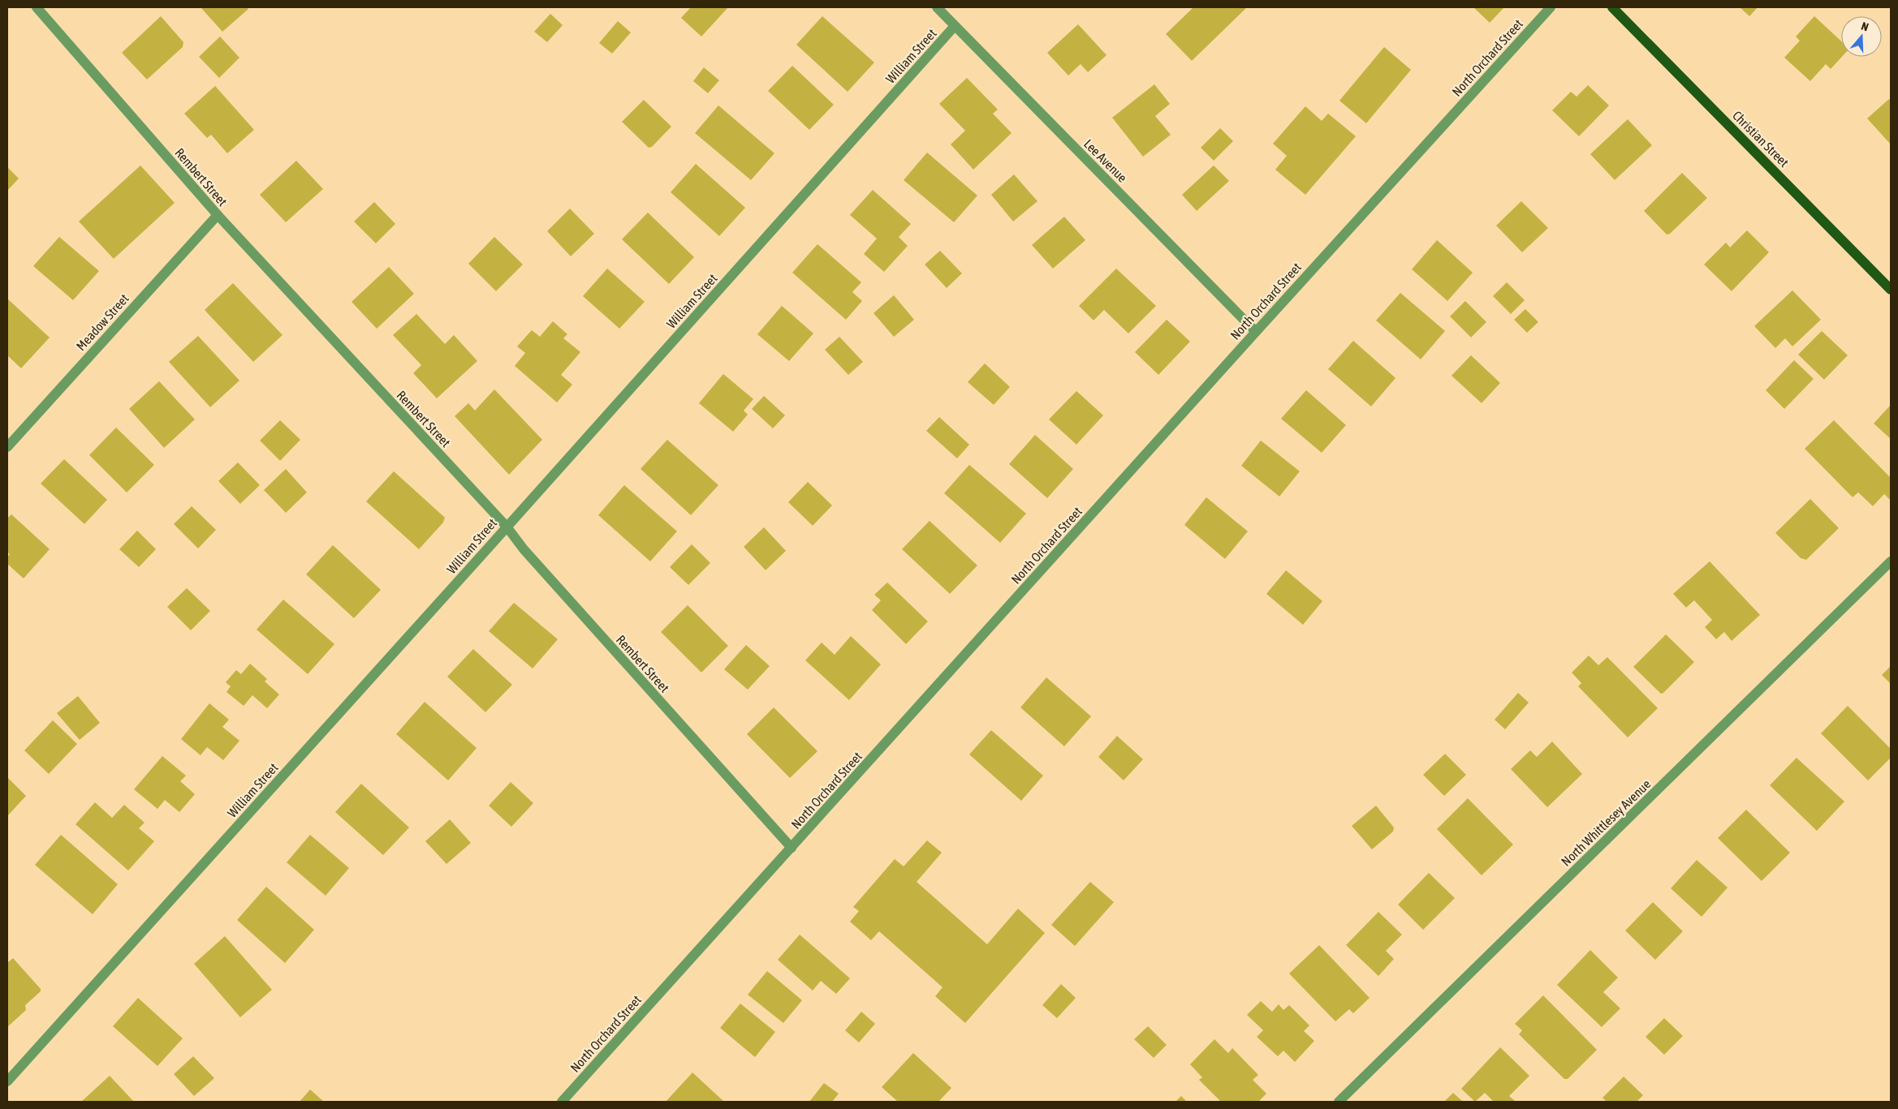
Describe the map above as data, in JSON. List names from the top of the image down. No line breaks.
{"streets":{"main road":["Christian Street"],"street":["William Street","North Orchard Street","Lee Avenue","Rembert Street","Meadow Street","North Whittlesey Avenue"]},"crossings":[["William Street","Lee Avenue"],["William Street","Rembert Street"],["North Orchard Street","Lee Avenue"],["North Orchard Street","Rembert Street"],["Rembert Street","Meadow Street"]],"north":"top"}
